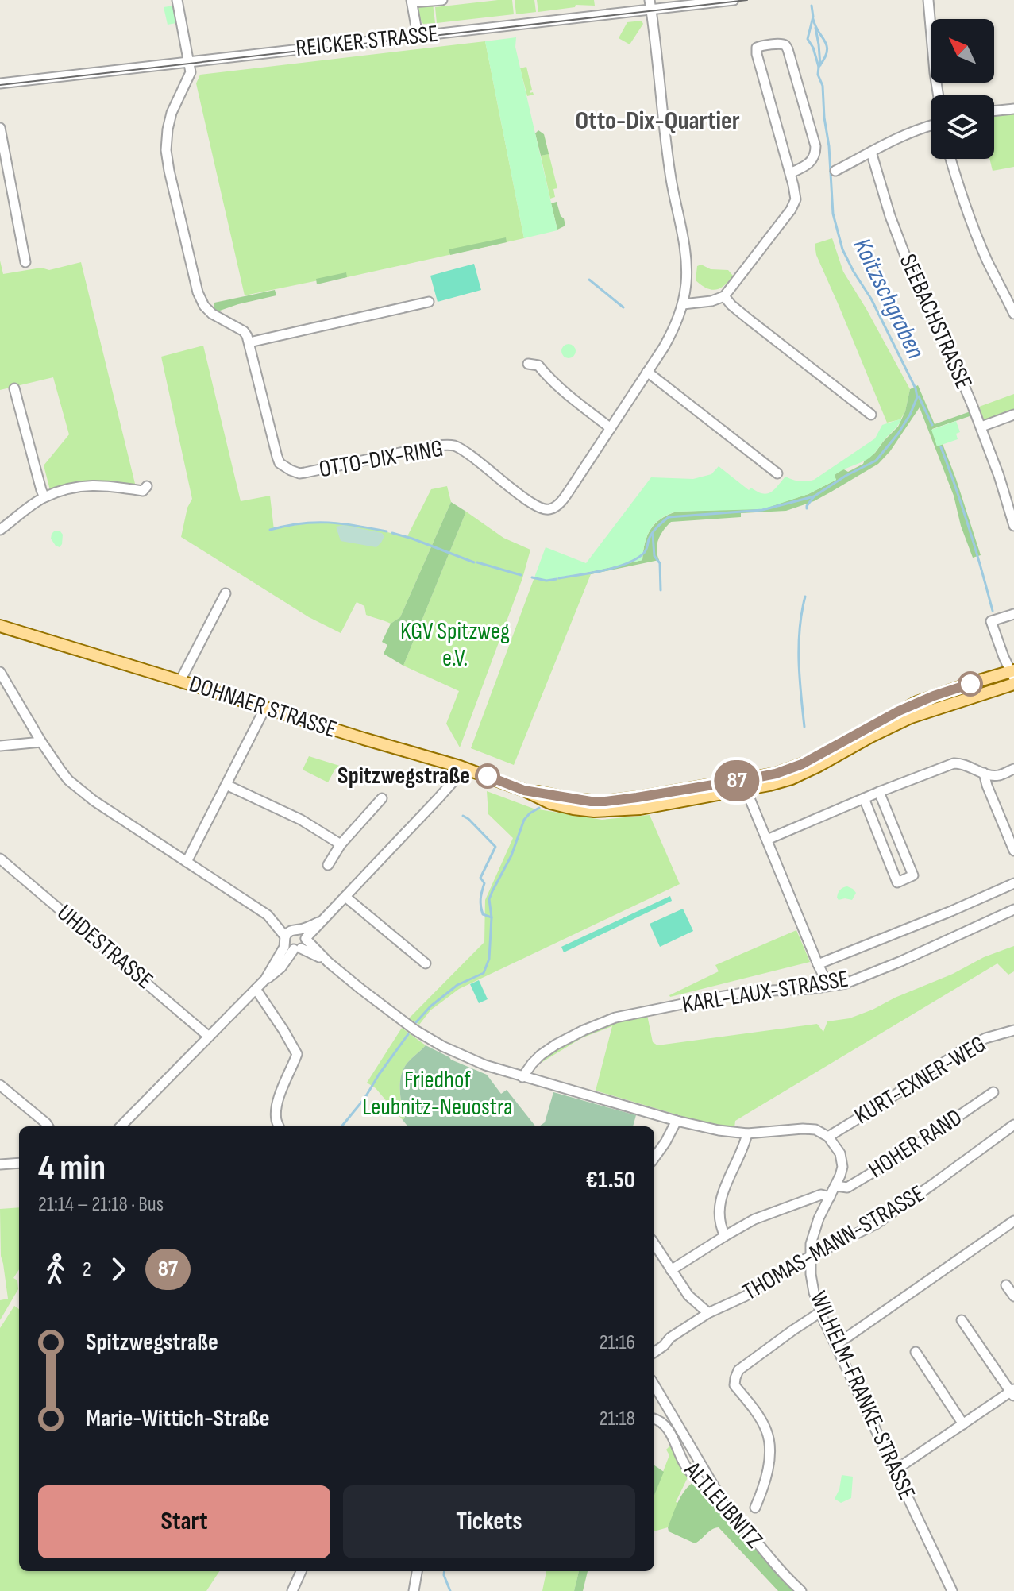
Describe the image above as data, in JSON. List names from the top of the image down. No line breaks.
{"streets":{"main road":["DOHNAER STRASSE"],"street":["REICKER STRASSE","SEEBACHSTRASSE","OTTO-DIX-RING","UHDESTRASSE","KARL-LAUX-STRASSE","KURT-EXNER-WEG","HOHER RAND","THOMAS-MANN-STRASSE","WILHELM-FRANKE-STRASSE","ALTLEUBNITZ"]},"crossings":[["REICKER STRASSE","OTTO-DIX-RING"],["KURT-EXNER-WEG","WILHELM-FRANKE-STRASSE"],["HOHER RAND","WILHELM-FRANKE-STRASSE"],["THOMAS-MANN-STRASSE","WILHELM-FRANKE-STRASSE"]],"districts":["Otto-Dix-Quartier"],"water":["Koitzschgraben"],"parks":["KGV Spitzweg e.V.","Friedhof Leubnitz-Neuostra"],"places":["Spitzwegstraße"],"lines":["bus line 87"],"north":"top left","page":{"on_map":"87","heading":["4 min","21:14 – 21:18 · Bus","€1.50"],"legs":["2","87"],"list":[{"name":"Spitzwegstraße","value":"21:16"},{"name":"Marie-Wittich-Straße","value":"21:18"}],"buttons":["Start","Tickets"]}}
